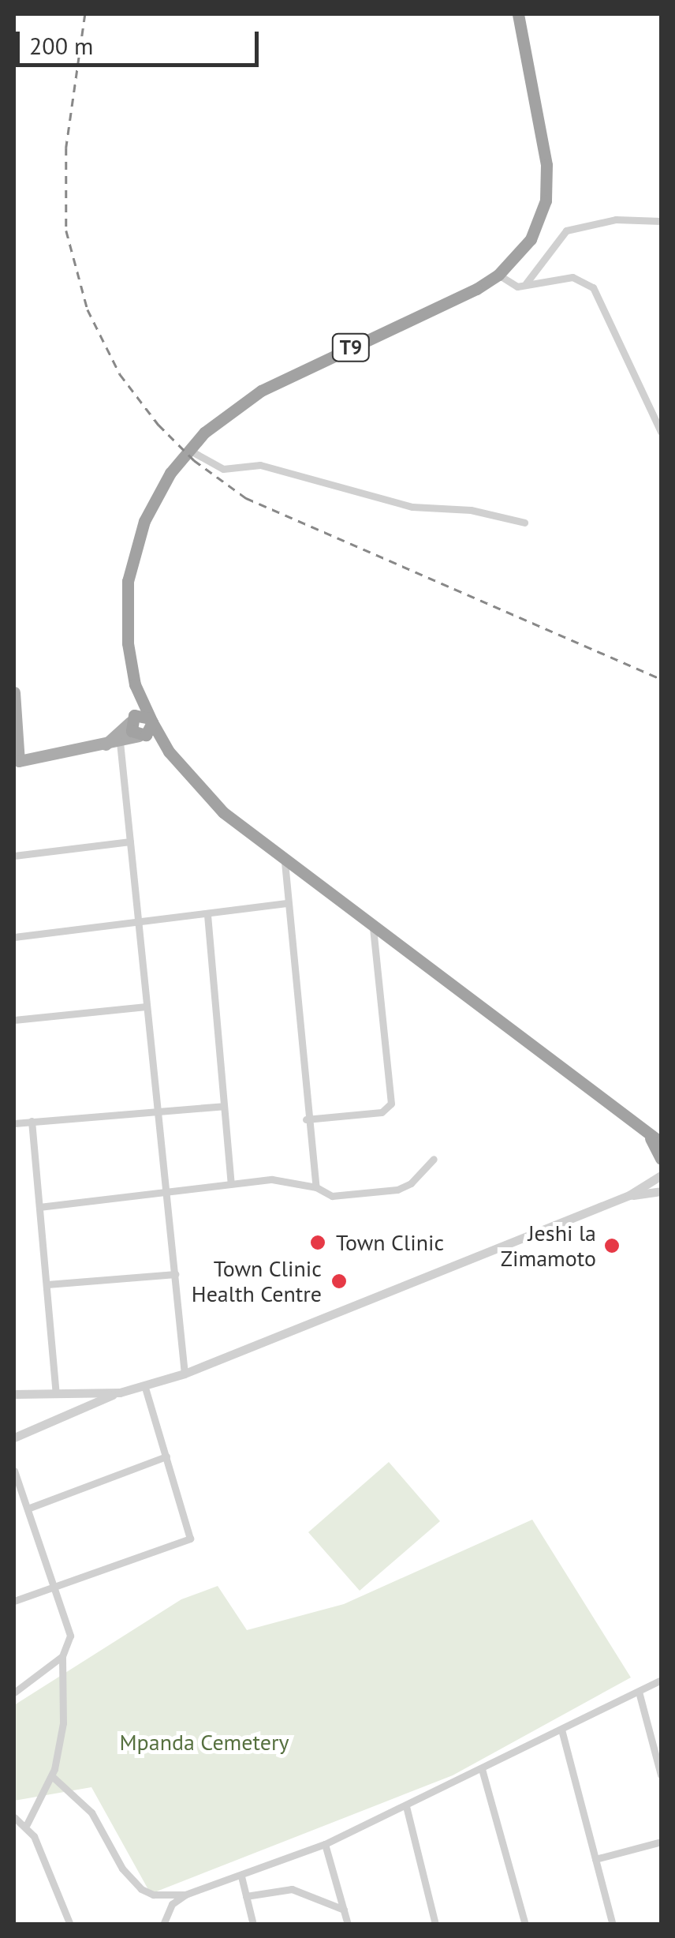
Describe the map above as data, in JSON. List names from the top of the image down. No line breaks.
{"streets":{"highway":["T9"]},"parks":["Mpanda Cemetery"],"places":["Town Clinic","Jeshi la Zimamoto","Town Clinic Health Centre"],"scale_bar":"200 m"}
